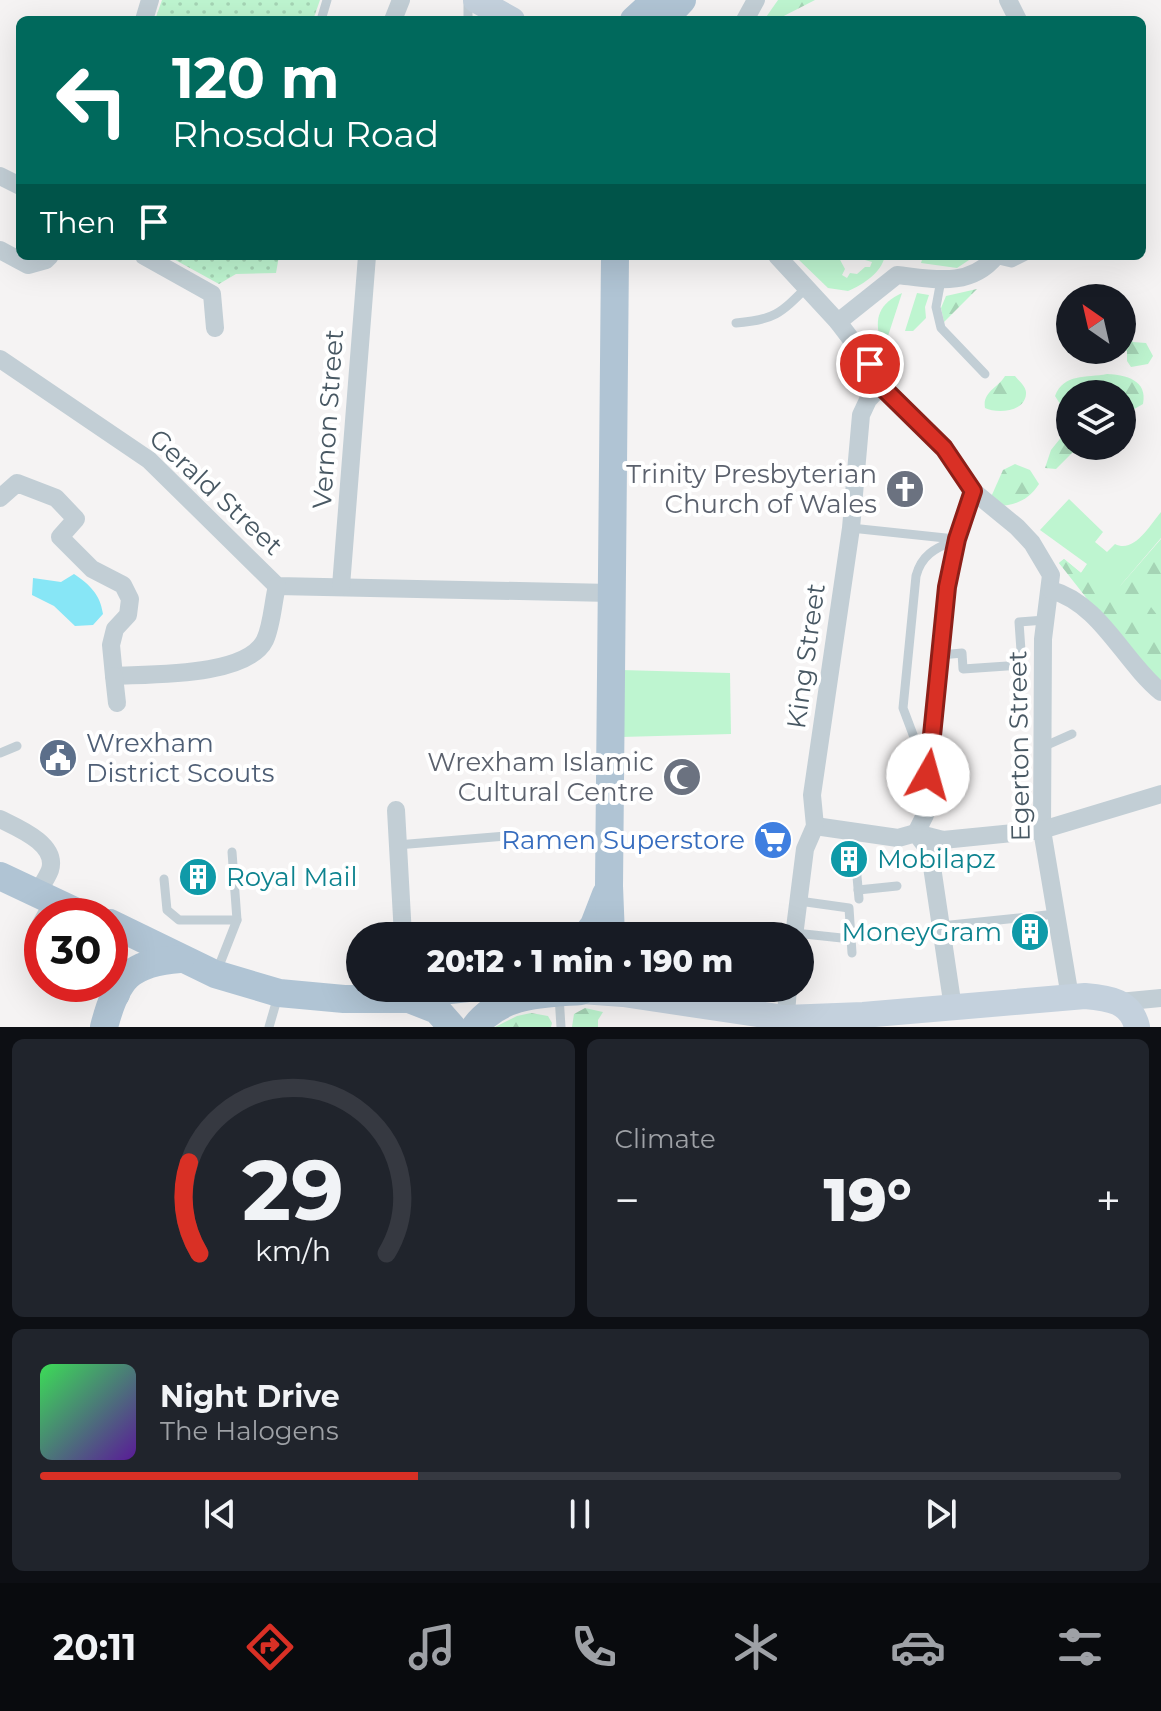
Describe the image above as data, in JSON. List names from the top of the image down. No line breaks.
{"streets":{"street":["Vernon Street","Gerald Street","King Street","Egerton Street"]},"crossings":[["Vernon Street","Gerald Street"]],"places":{"church":["Trinity Presbyterian Church of Wales"],"public building":["Wrexham District Scouts"],"mosque":["Wrexham Islamic Cultural Centre"],"supermarket":["Ramen Superstore"],"building":["Mobilapz","Royal Mail","MoneyGram"]},"north":"top left","page":{"turn":["120 m","Rhosddu Road"],"then":"Then","limit":"30","trip":"20:12 · 1 min · 190 m","tile":"Climate","heat":["−","19°","+"],"song":["Night Drive","The Halogens"],"tabs":"20:11","gauge":["29","km/h"]}}
